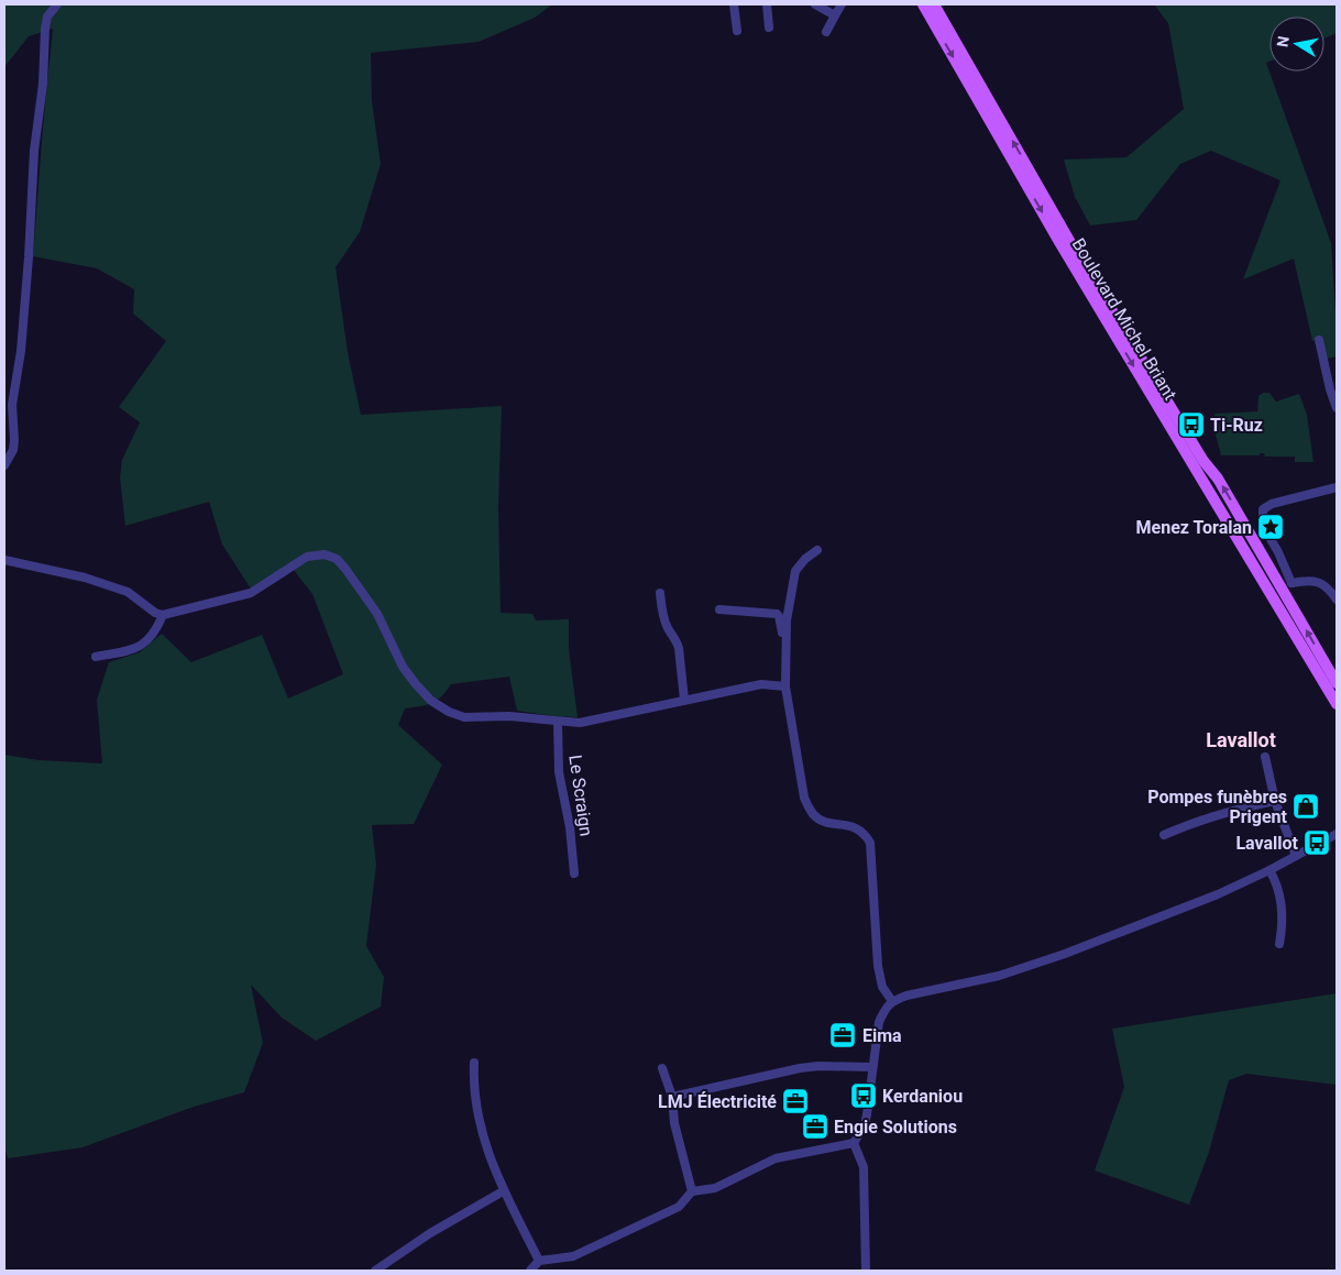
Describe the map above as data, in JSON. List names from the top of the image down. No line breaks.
{"streets":{"main road":["Boulevard Michel Briant"],"street":["Le Scraign"]},"districts":["Lavallot"],"places":{"bus stop":["Ti-Ruz","Lavallot","Kerdaniou"],"place":["Menez Toralan"],"shop":["Pompes funèbres Prigent"],"office":["Eima","LMJ Électricité","Engie Solutions"]},"north":"left"}
